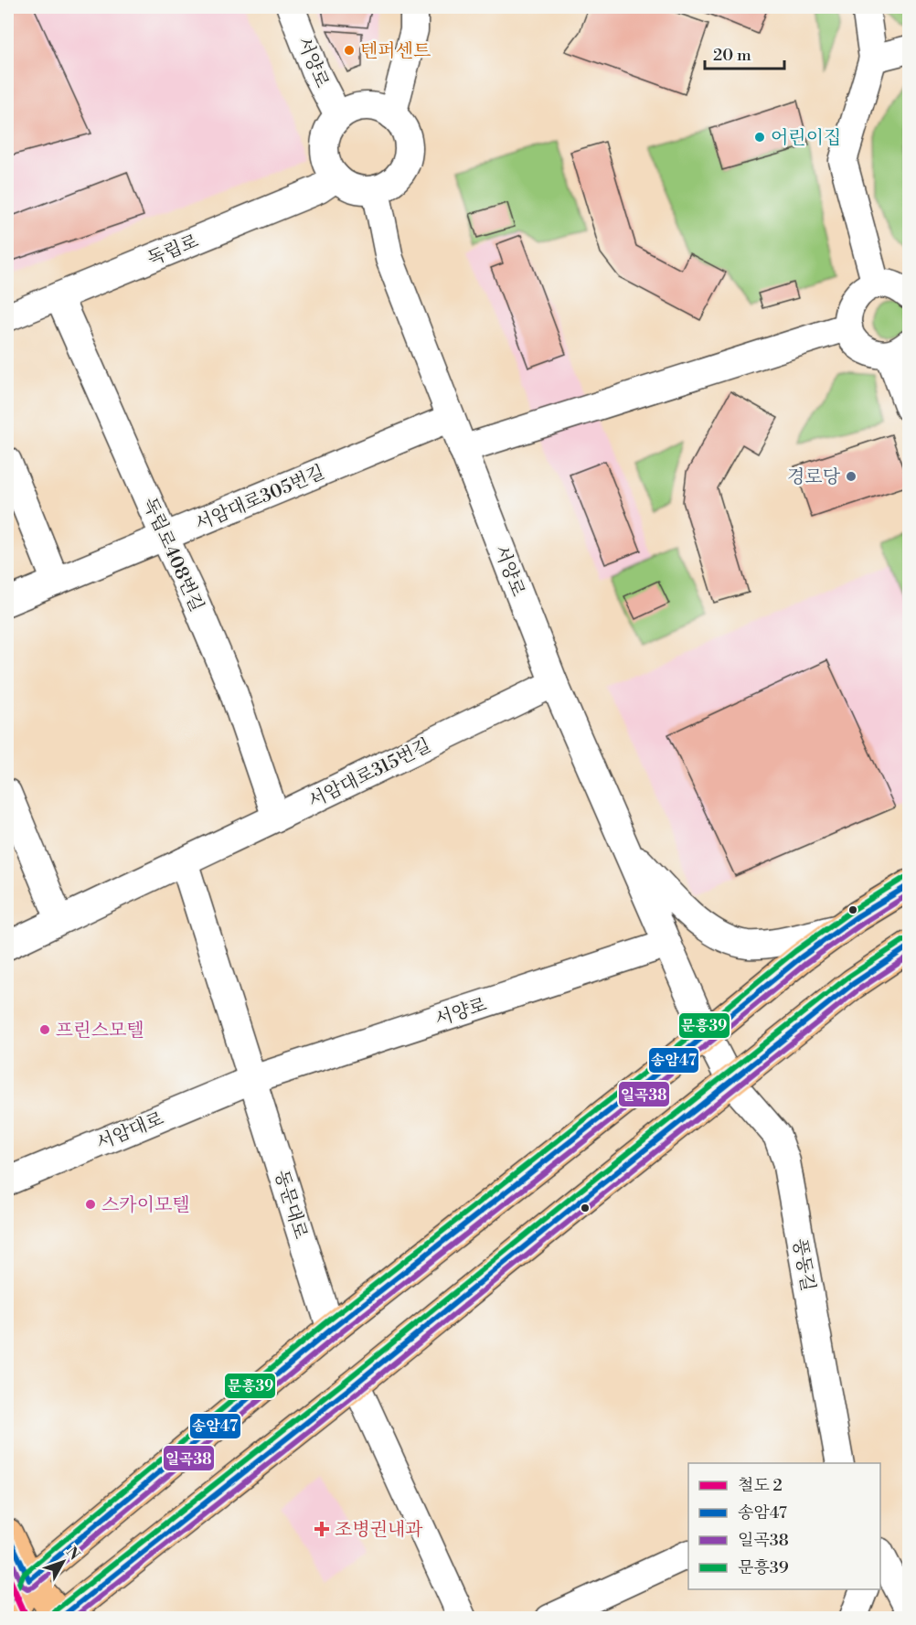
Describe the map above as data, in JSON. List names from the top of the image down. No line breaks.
{"streets":{"street":["서양로","독립로","서암대로305번길","독립로408번길","서암대로315번길","서암대로","동문대로","풍동길"]},"crossings":[["서양로","독립로"],["서양로","서암대로305번길"],["서양로","서암대로315번길"],["서양로","서암대로"],["서양로","동문대로"],["서양로","풍동길"],["독립로","독립로408번길"],["서암대로305번길","독립로408번길"],["독립로408번길","서암대로315번길"],["서암대로","동문대로"]],"places":{"other":["텐퍼센트","어린이집","경로당","프린스모텔","스카이모텔"],"health":["조병권내과"]},"lines":["transit line 문흥39","transit line 송암47","transit line 일곡38","rail line 2"],"legend":["철도 2","송암47","일곡38","문흥39"],"scale_bar":"20 m","north":"top right"}
